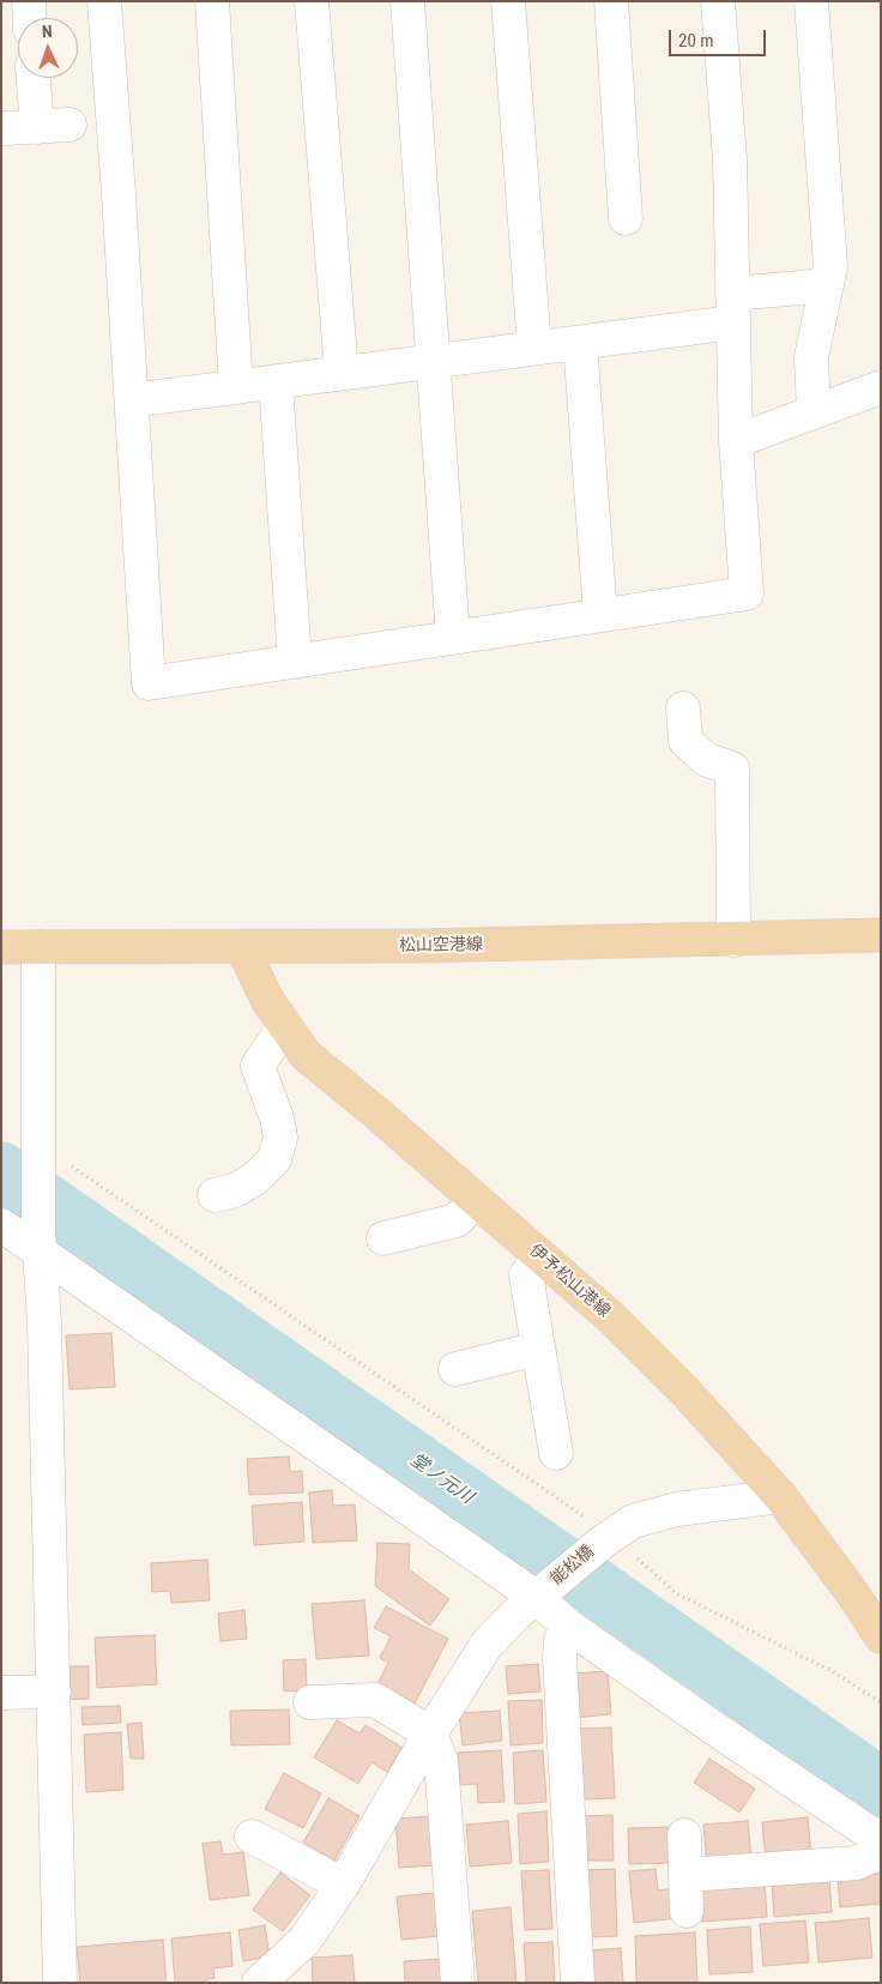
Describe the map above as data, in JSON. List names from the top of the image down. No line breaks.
{"streets":{"main road":["松山空港線","伊予松山港線"],"street":["能松橋"]},"crossings":[["松山空港線","伊予松山港線"],["伊予松山港線","能松橋"]],"water":["堂ノ元川"],"scale_bar":"20 m","north":"top"}
